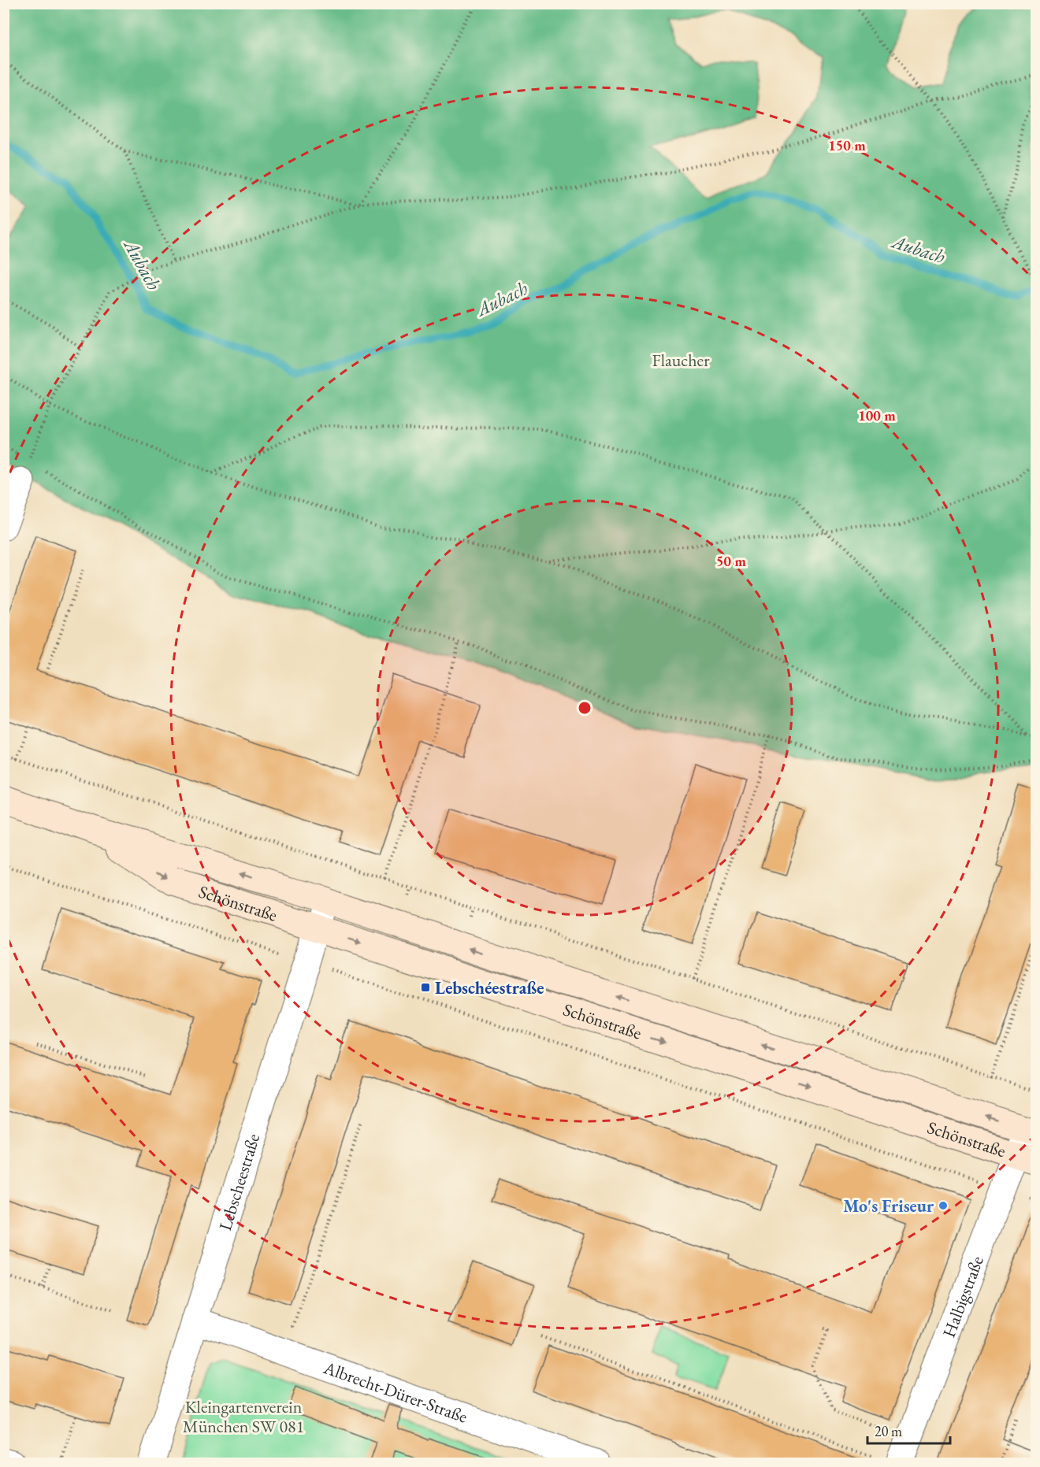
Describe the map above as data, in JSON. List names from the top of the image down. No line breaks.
{"streets":{"street":["Schönstraße","Lebscheestraße","Halbigstraße","Albrecht-Dürer-Straße"]},"crossings":[["Schönstraße","Lebscheestraße"],["Schönstraße","Halbigstraße"],["Lebscheestraße","Albrecht-Dürer-Straße"]],"water":["Aubach"],"parks":["Flaucher","Kleingartenverein München SW 081"],"places":{"transit":["Lebschéestraße"],"other":["Mo's Friseur"]},"scale_bar":"20 m","rings":["150 m","100 m","50 m"]}
